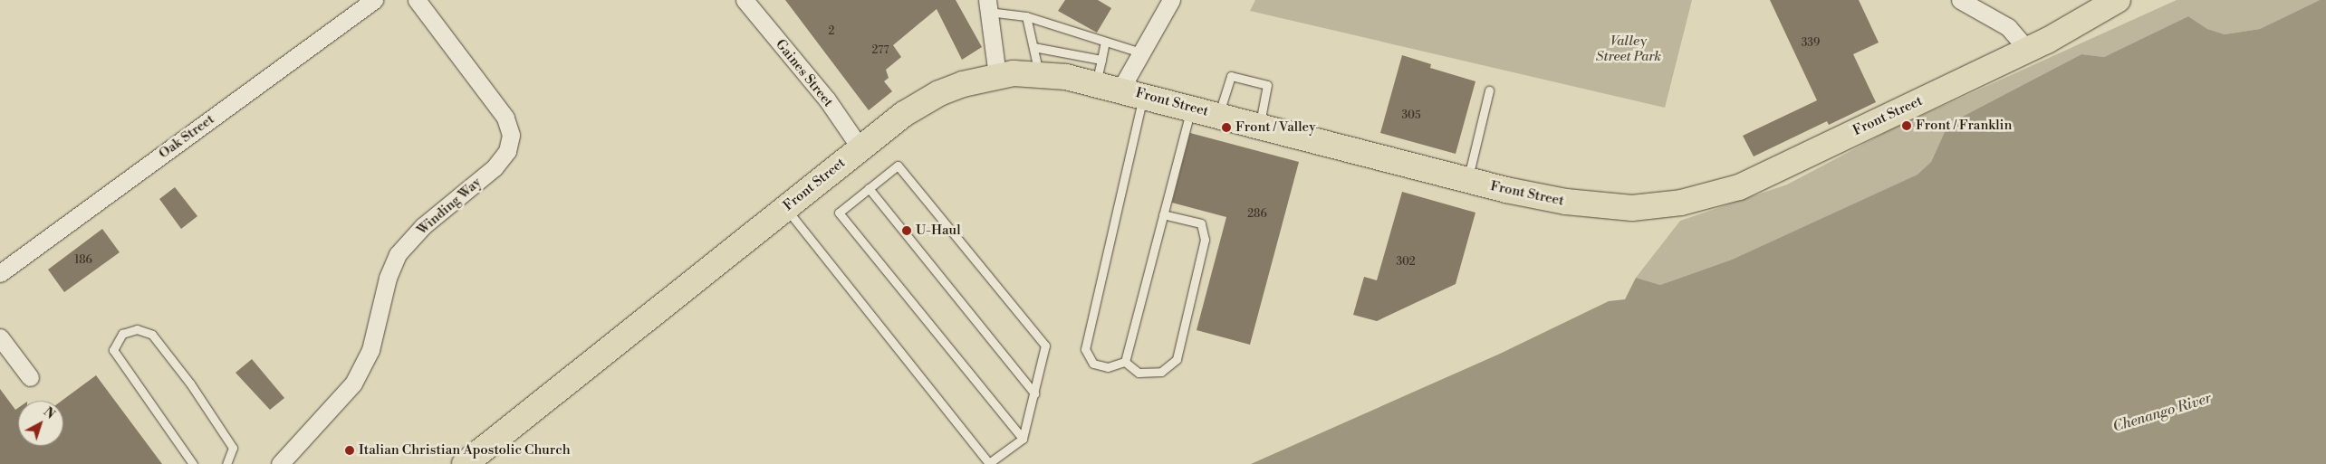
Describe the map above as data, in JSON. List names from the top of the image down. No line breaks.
{"streets":{"main road":["Front Street"],"street":["Gaines Street","Oak Street","Winding Way"]},"crossings":[["Gaines Street","Front Street"]],"water":["Chenango River"],"parks":["Valley Street Park"],"places":["Front / Franklin","Front / Valley","U-Haul","Italian Christian Apostolic Church"],"house_numbers":["2","339","277","305","286","186","302"],"north":"top right"}
